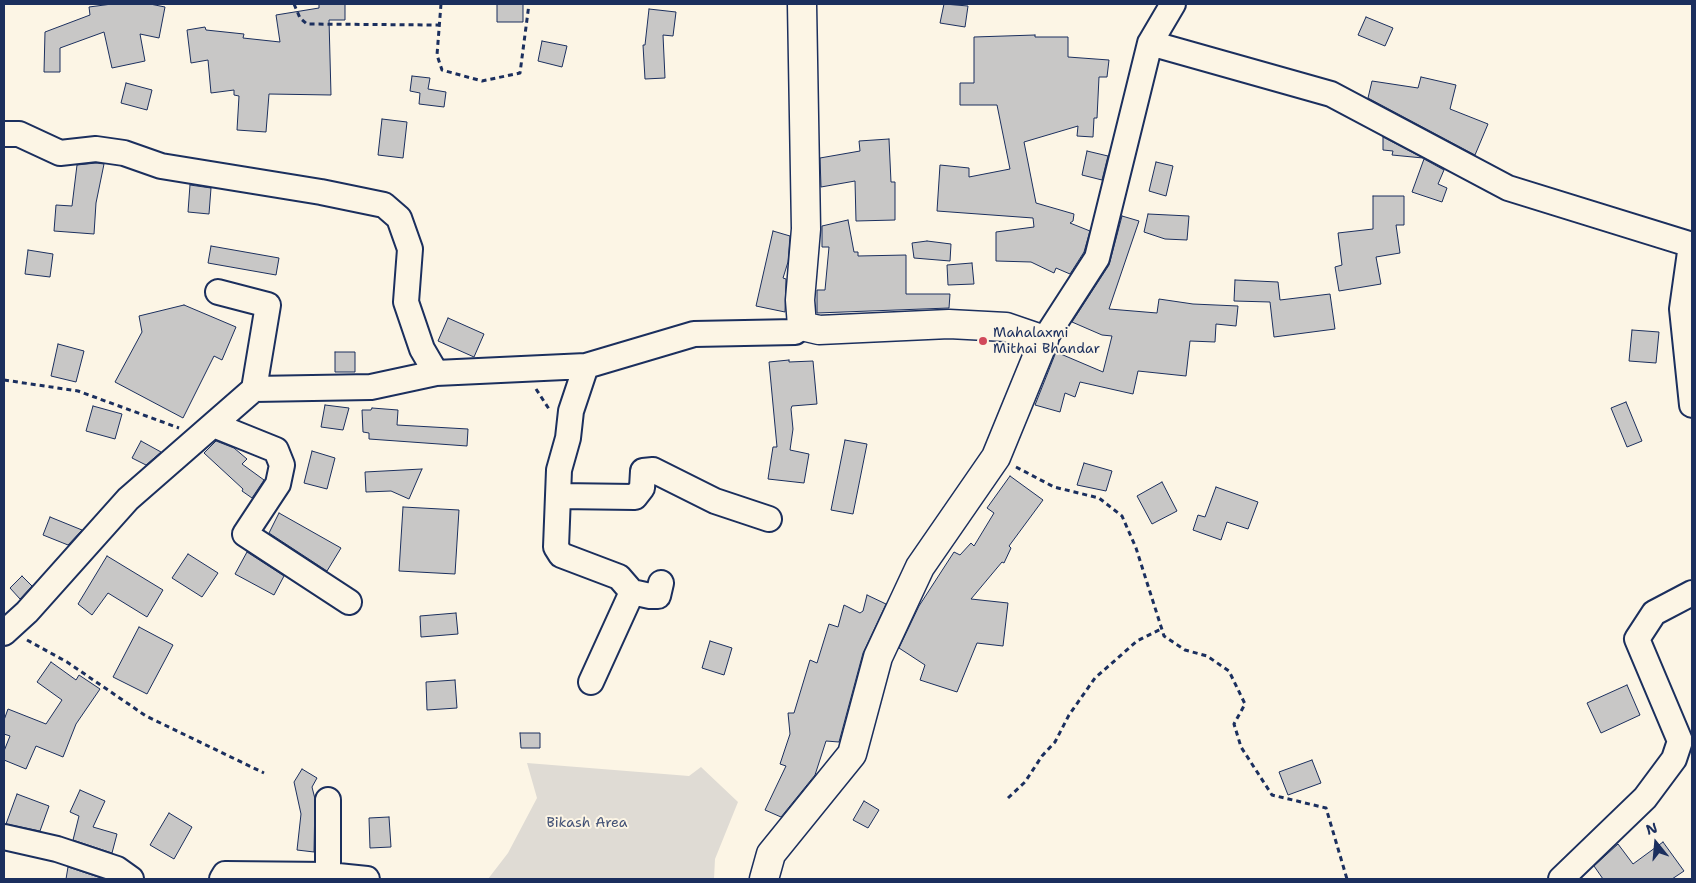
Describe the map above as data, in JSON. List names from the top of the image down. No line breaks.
{"parks":["Bikash Area"],"places":["Mahalaxmi Mithai Bhandar"],"north":"top"}
